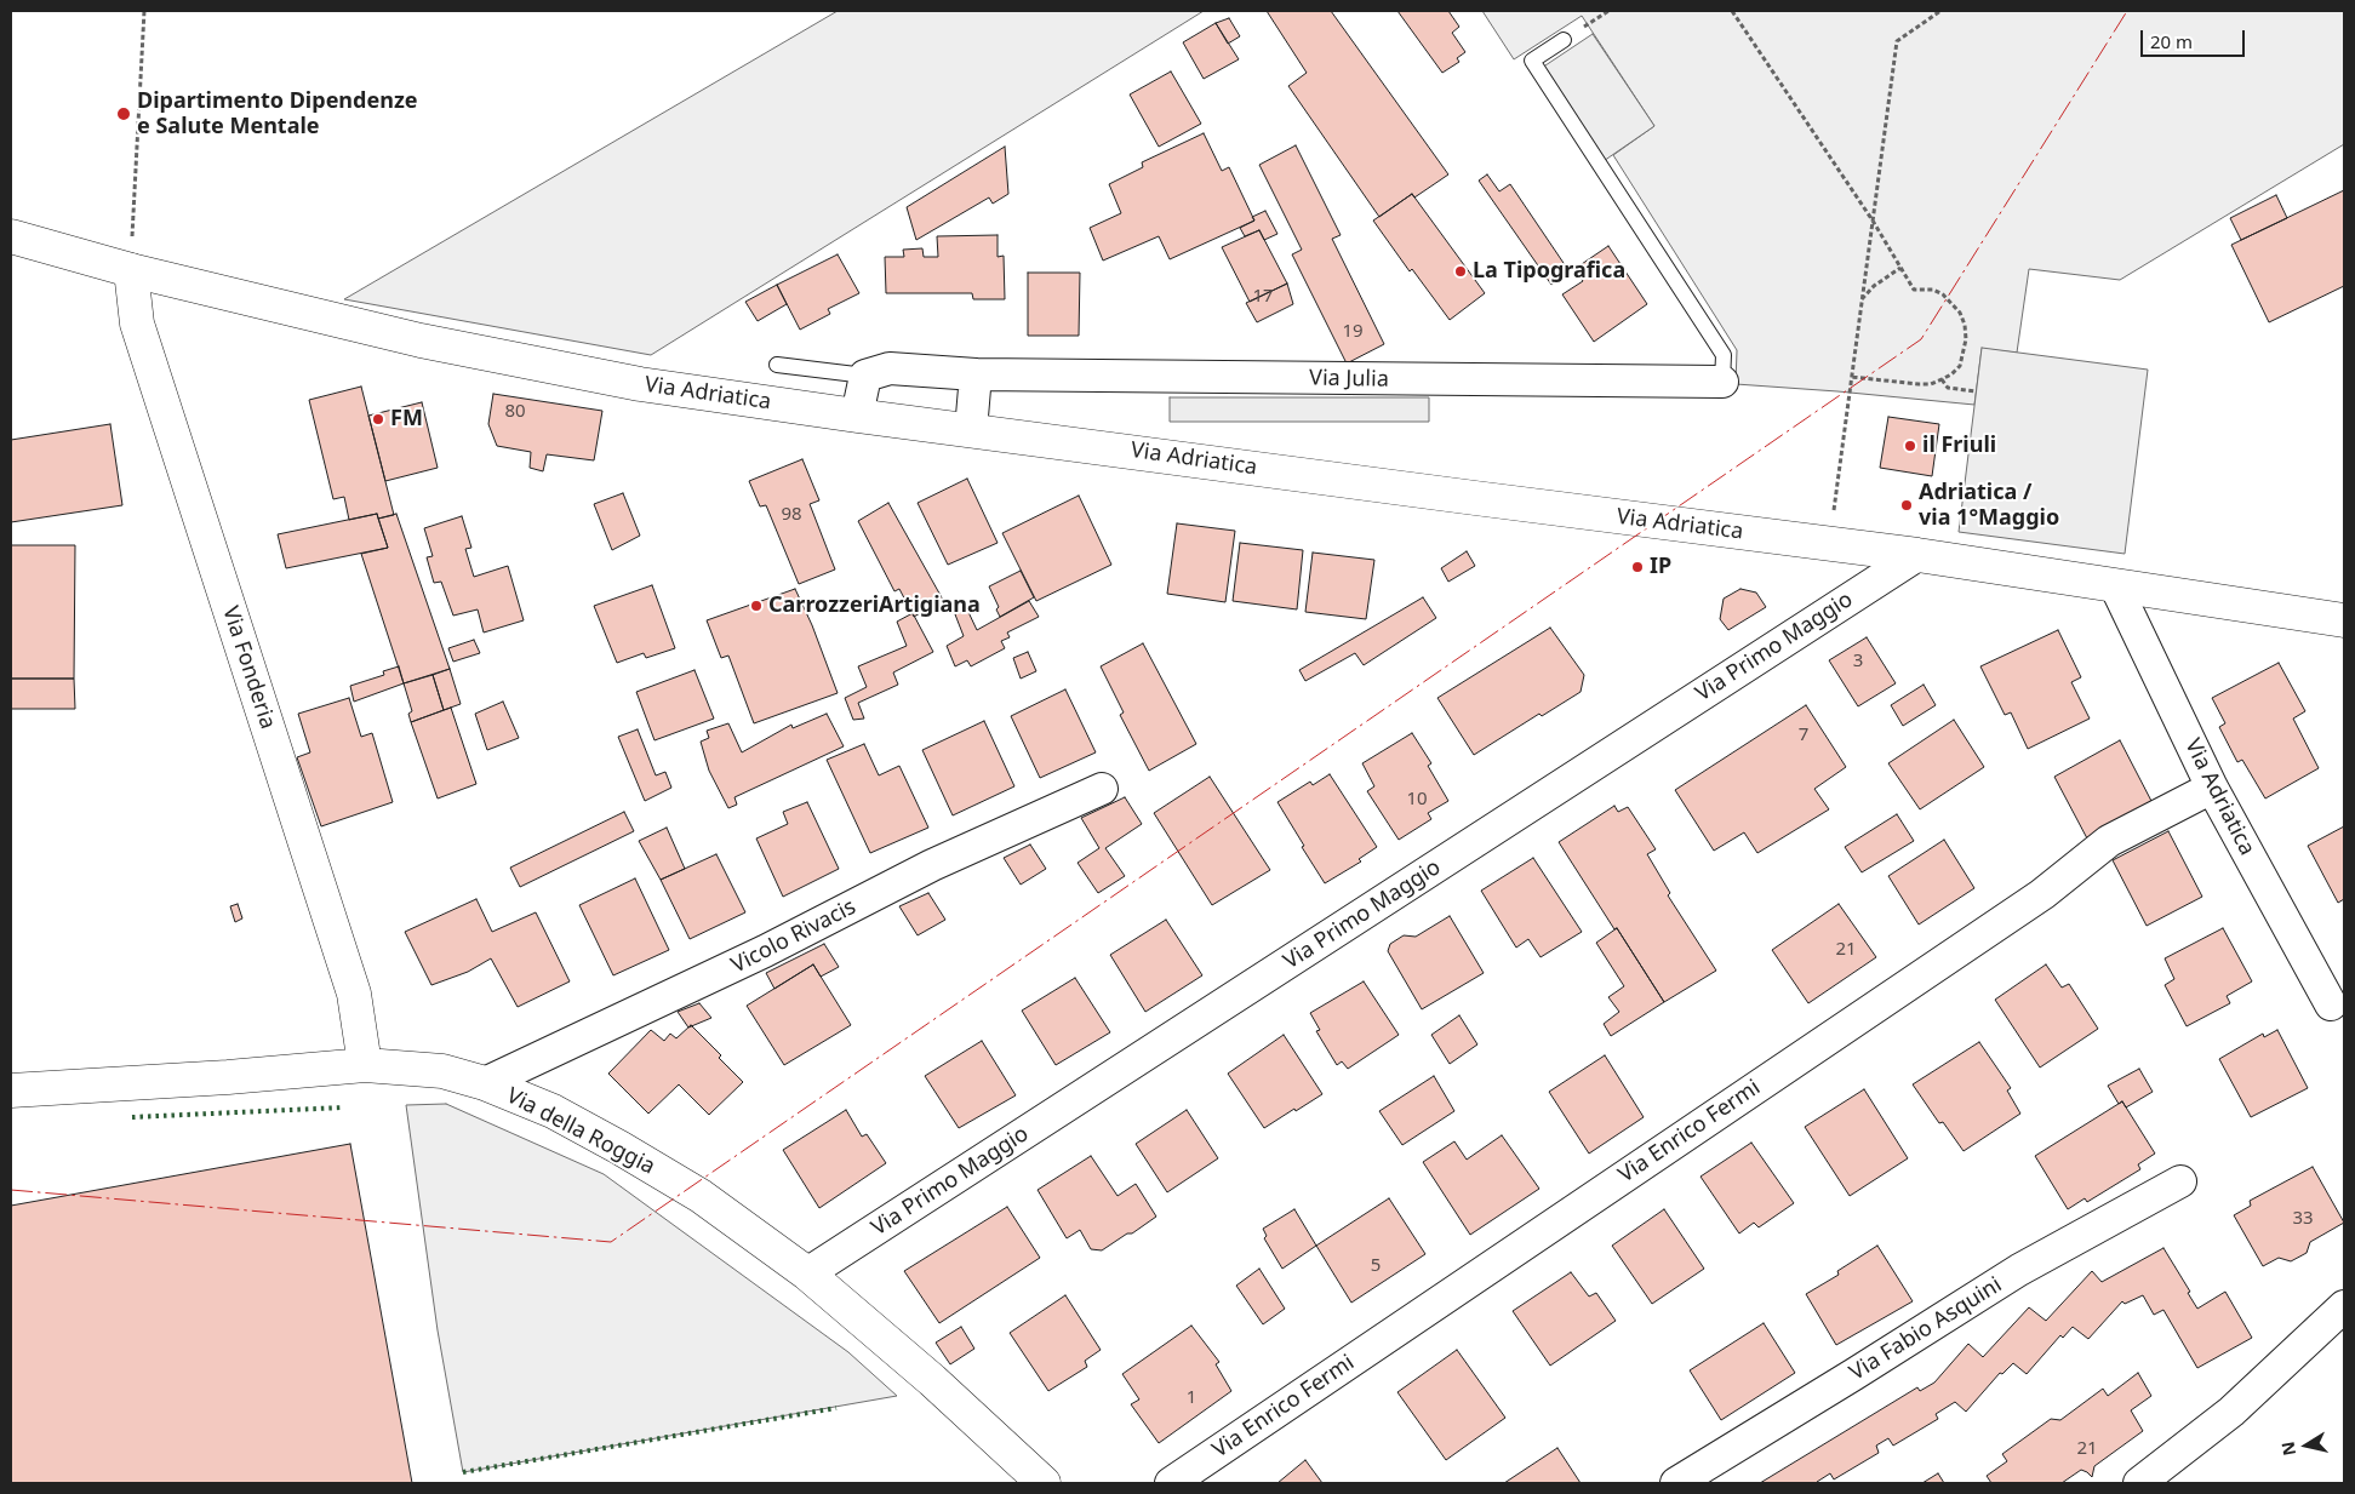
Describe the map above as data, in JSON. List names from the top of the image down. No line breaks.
{"streets":{"main road":["Via Adriatica","Via Fonderia","Via della Roggia"],"street":["Via Julia","Via Primo Maggio","Vicolo Rivacis","Via Enrico Fermi","Via Fabio Asquini"]},"crossings":[["Via Adriatica","Via Primo Maggio"],["Via Adriatica","Via Fonderia"],["Via Adriatica","Via Enrico Fermi"],["Via Primo Maggio","Via della Roggia"],["Via Fonderia","Via della Roggia"],["Vicolo Rivacis","Via della Roggia"]],"places":["Dipartimento Dipendenze e Salute Mentale","La Tipografica","FM","il Friuli","Adriatica / via 1°Maggio","IP","CarrozzeriArtigiana"],"house_numbers":["17","19","80","98","3","7","10","21","33","5","1","21"],"scale_bar":"20 m","north":"left"}
